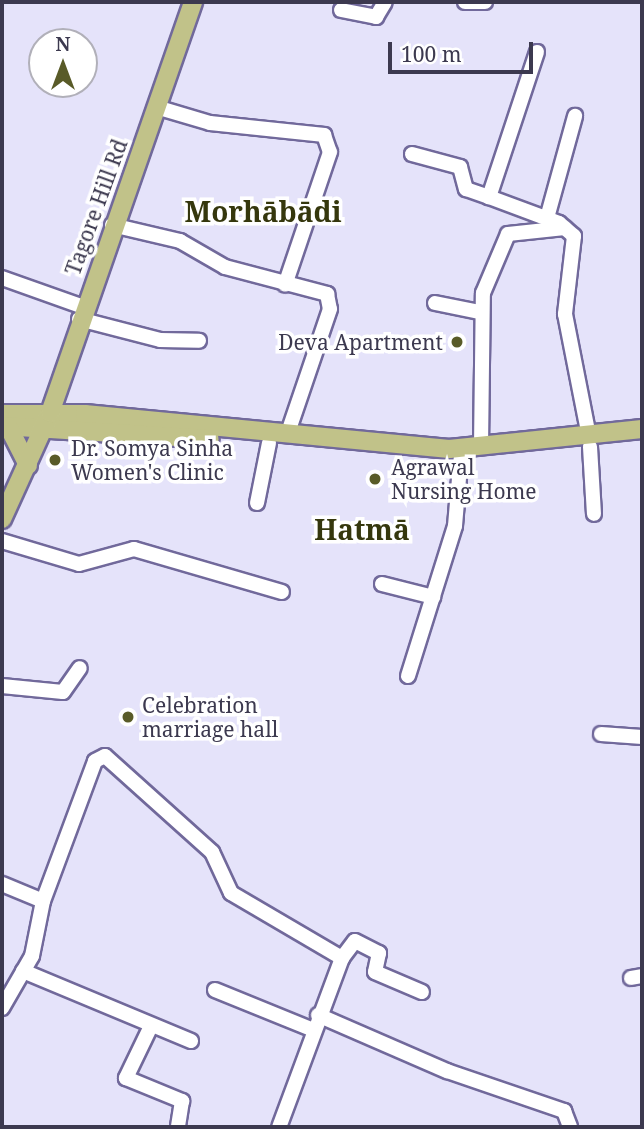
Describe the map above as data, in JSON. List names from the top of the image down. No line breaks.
{"streets":{"main road":["Tagore Hill Rd"]},"districts":["Morhābādi","Hatmā"],"places":["Deva Apartment","Dr. Somya Sinha Women's Clinic","Agrawal Nursing Home","Celebration marriage hall"],"scale_bar":"100 m","north":"top"}
